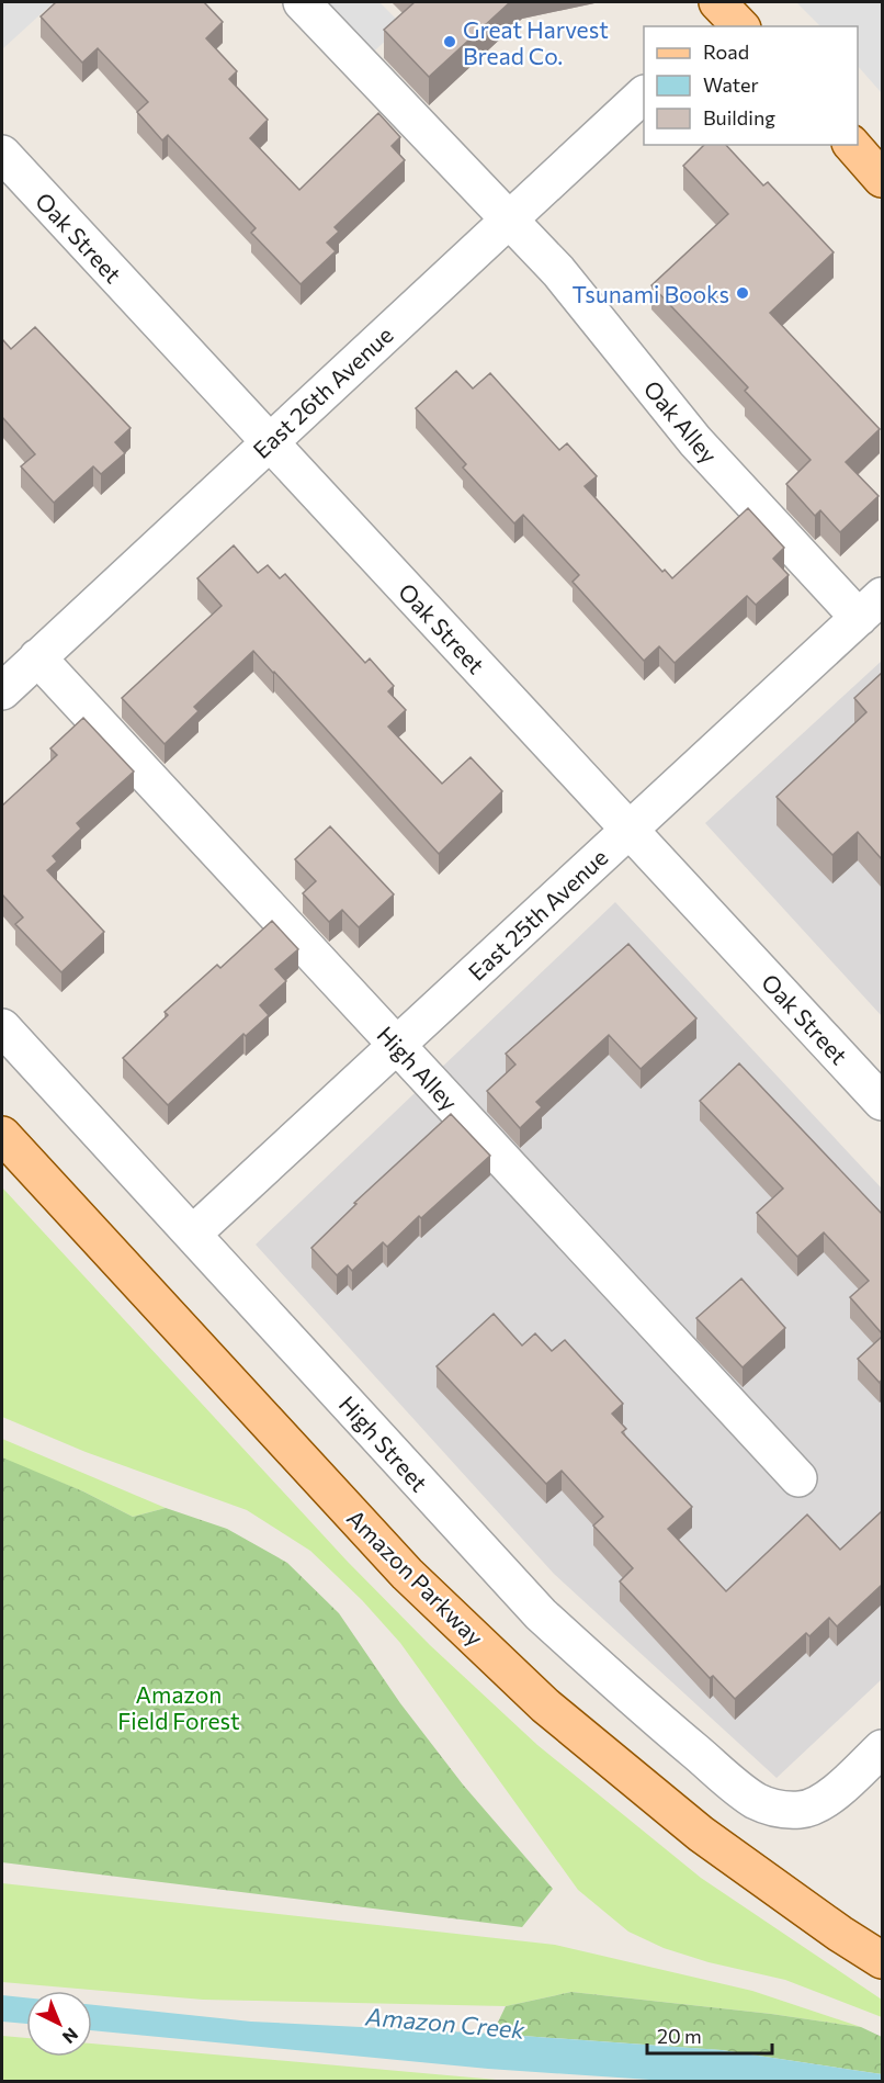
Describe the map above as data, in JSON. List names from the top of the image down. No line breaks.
{"streets":{"main road":["Amazon Parkway"],"street":["Oak Street","East 26th Avenue","Oak Alley","East 25th Avenue","High Alley","High Street"]},"crossings":[["Oak Street","East 26th Avenue"],["Oak Street","East 25th Avenue"],["East 26th Avenue","Oak Alley"],["East 26th Avenue","High Alley"],["Oak Alley","East 25th Avenue"],["East 25th Avenue","High Alley"],["East 25th Avenue","High Street"]],"water":["Amazon Creek"],"parks":["Amazon Field Forest"],"places":["Great Harvest Bread Co.","Tsunami Books"],"legend":["Road","Water","Building"],"scale_bar":"20 m","north":"bottom right"}
